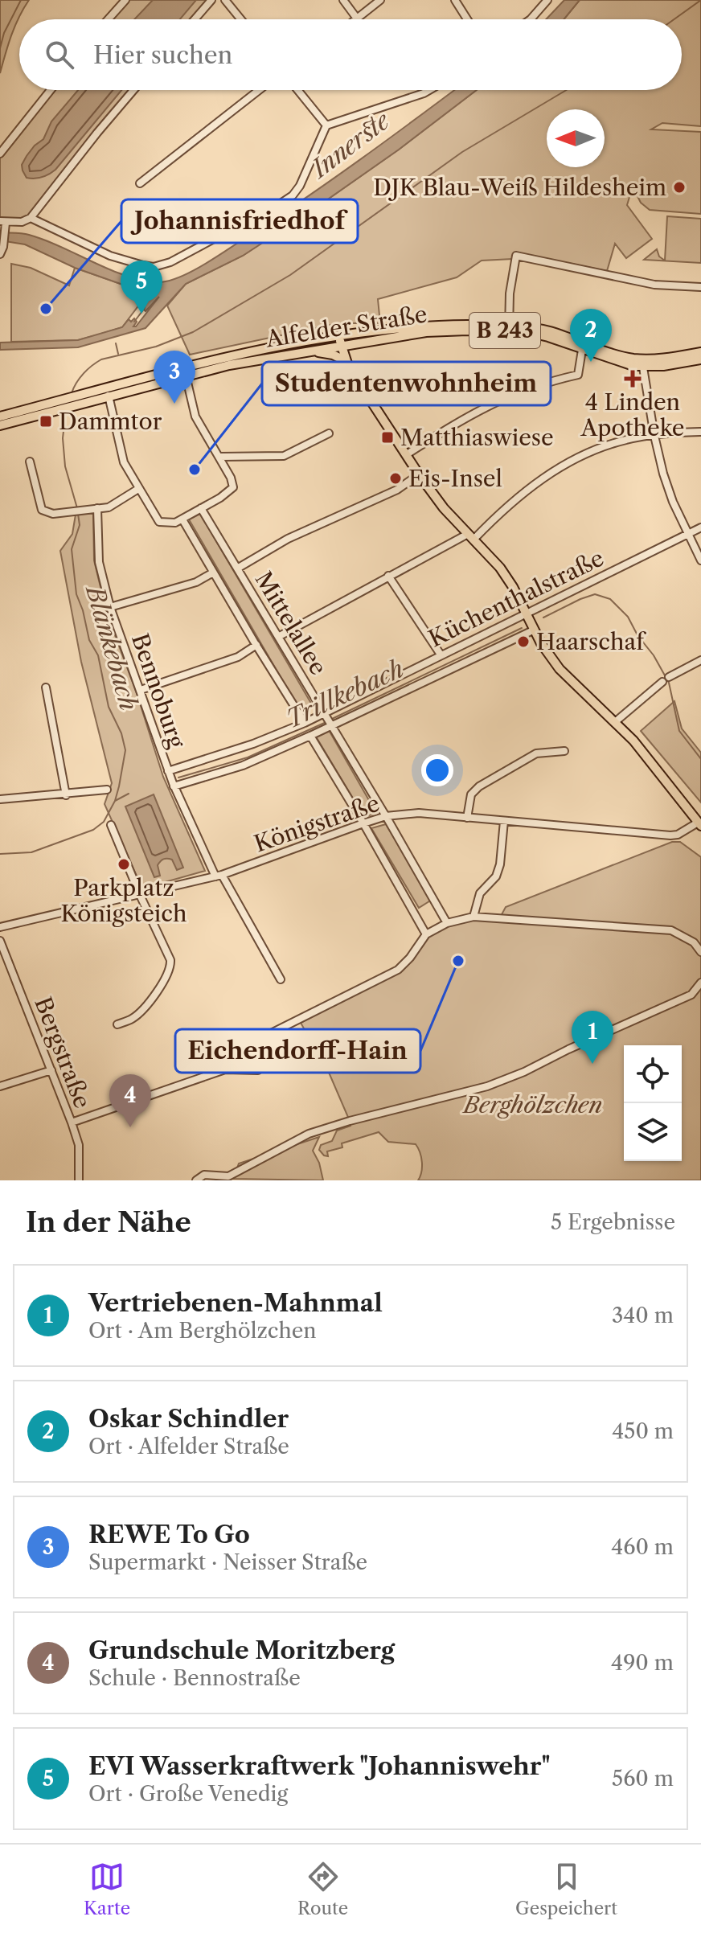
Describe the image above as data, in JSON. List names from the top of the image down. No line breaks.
{"streets":{"main road":["Alfelder Straße","B 243"],"street":["Küchenthalstraße","Mittelallee","Bennoburg","Königstraße","Bergstraße"]},"crossings":[["Alfelder Straße","B 243"],["Küchenthalstraße","Mittelallee"],["Küchenthalstraße","Bennoburg"],["Mittelallee","Königstraße"],["Bennoburg","Königstraße"]],"water":["Innerste","Blänkebach","Trillkebach"],"parks":["Berghölzchen"],"places":{"other":["DJK Blau-Weiß Hildesheim","Johannisfriedhof","Studentenwohnheim","Eis-Insel","Haarschaf","Parkplatz Königsteich","Eichendorff-Hain"],"health":["4 Linden Apotheke"],"transit":["Dammtor","Matthiaswiese"]},"north":"left","page":{"search":"Hier suchen","pins":["5","2","3","1","4"],"heading":["In der Nähe","5 Ergebnisse"],"list":[{"mark":"1","name":"Vertriebenen-Mahnmal","note":"Ort · Am Berghölzchen","value":"340 m"},{"mark":"2","name":"Oskar Schindler","note":"Ort · Alfelder Straße","value":"450 m"},{"mark":"3","name":"REWE To Go","note":"Supermarkt · Neisser Straße","value":"460 m"},{"mark":"4","name":"Grundschule Moritzberg","note":"Schule · Bennostraße","value":"490 m"},{"mark":"5","name":"EVI Wasserkraftwerk \"Johanniswehr\"","note":"Ort · Große Venedig","value":"560 m"}],"nav":["Karte","Route","Gespeichert"]}}
